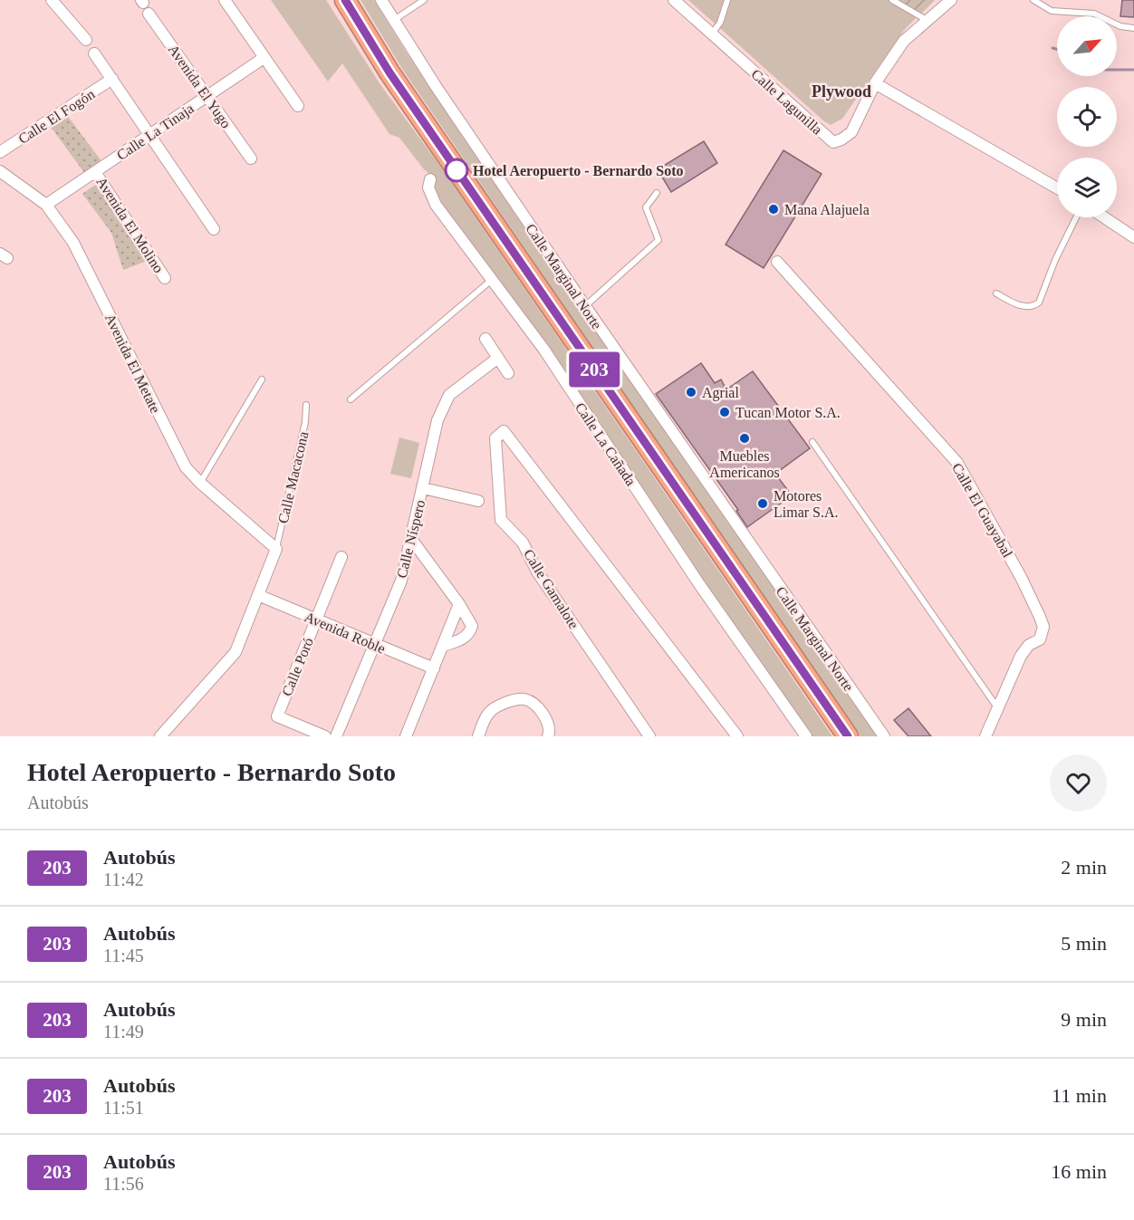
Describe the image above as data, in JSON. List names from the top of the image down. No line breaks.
{"streets":{"street":["Avenida El Yugo","Calle Lagunilla","Calle El Fogón","Calle La Tinaja","Avenida El Molino","Calle Marginal Norte","Avenida El Metate","Calle La Cañada","Calle El Guayabal","Calle Níspero","Calle Gamalote","Avenida Roble","Calle Poró"],"lane":["Calle Macacona"]},"crossings":[["Avenida El Yugo","Calle La Tinaja"],["Calle La Tinaja","Avenida El Molino"],["Calle La Tinaja","Avenida El Metate"],["Avenida El Metate","Calle Macacona"],["Calle Níspero","Avenida Roble"],["Avenida Roble","Calle Poró"]],"districts":["Plywood"],"places":["Hotel Aeropuerto - Bernardo Soto","Mana Alajuela","Agrial","Tucan Motor S.A.","Muebles Americanos","Motores Limar S.A."],"lines":["bus line 203"],"north":"top right","page":{"on_map":"203","heading":["Hotel Aeropuerto - Bernardo Soto","Autobús"],"list":[{"mark":"203","name":"Autobús","note":"11:42","value":"2 min"},{"mark":"203","name":"Autobús","note":"11:45","value":"5 min"},{"mark":"203","name":"Autobús","note":"11:49","value":"9 min"},{"mark":"203","name":"Autobús","note":"11:51","value":"11 min"},{"mark":"203","name":"Autobús","note":"11:56","value":"16 min"}]}}
